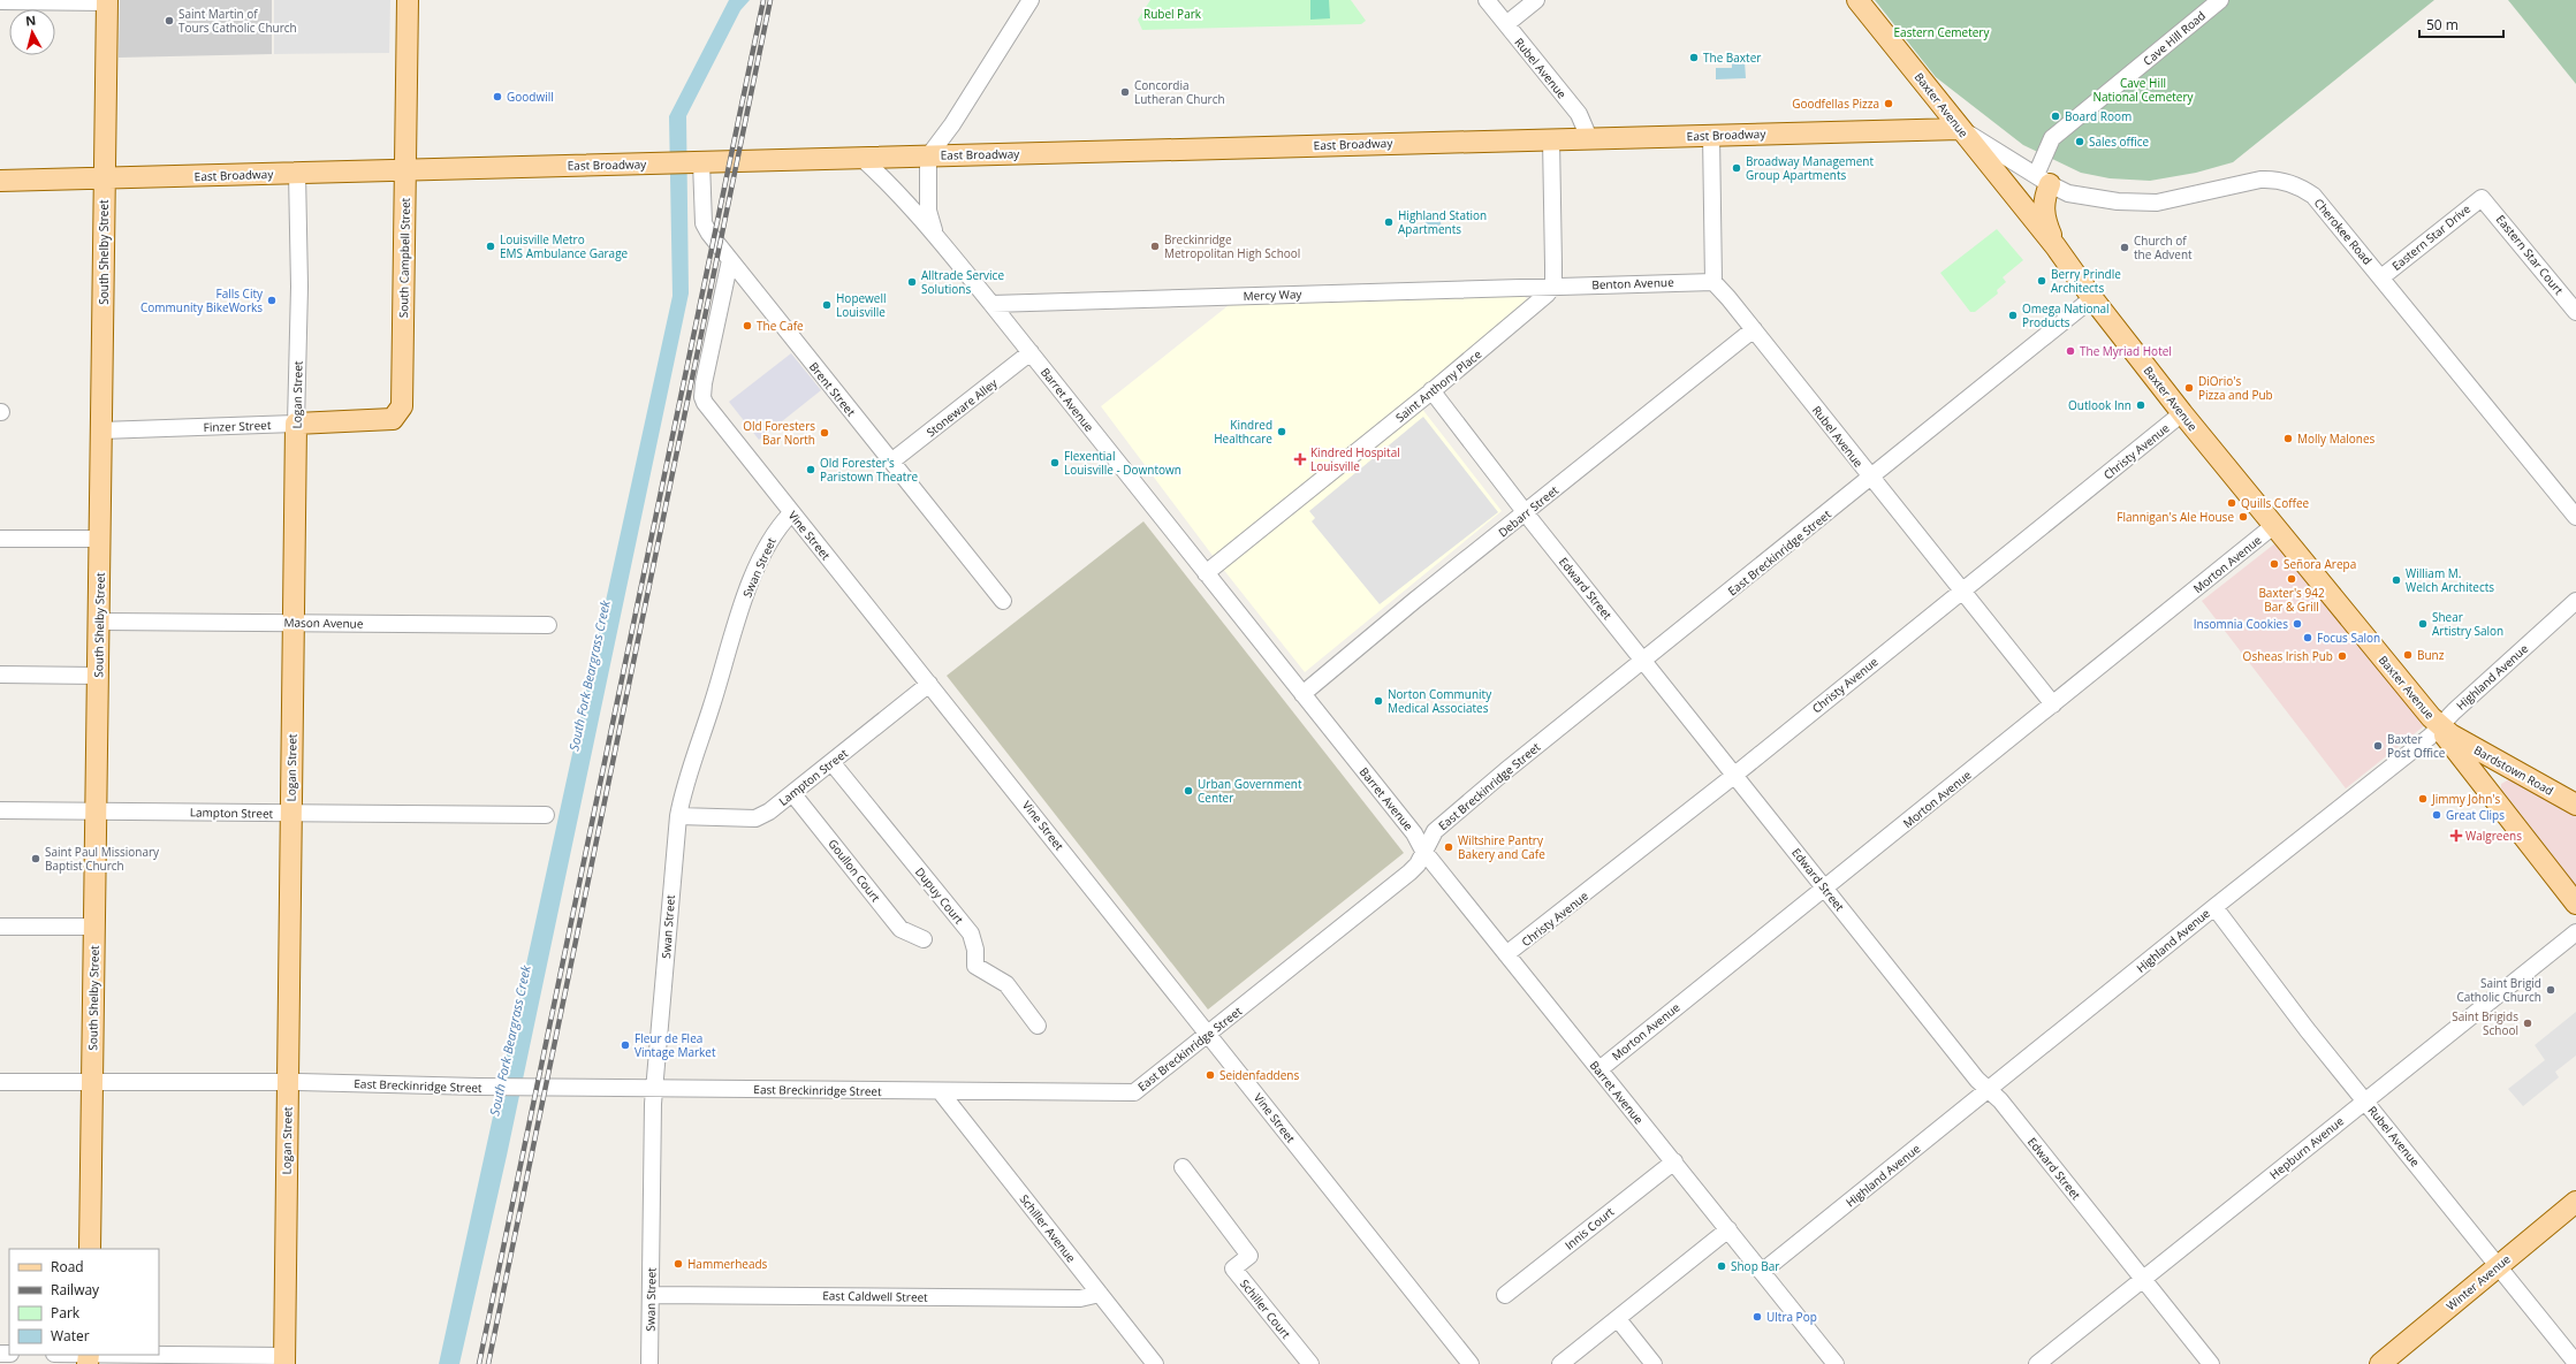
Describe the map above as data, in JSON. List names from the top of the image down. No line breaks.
{"streets":{"main road":["Baxter Avenue","East Broadway","South Shelby Street","South Campbell Street","Logan Street","Finzer Street","Bardstown Road","Winter Avenue"],"street":["Cave Hill Road","Rubel Avenue","Cherokee Road","Eastern Star Drive","Eastern Star Court","Benton Avenue","Mercy Way","Saint Anthony Place","Brent Street","Barret Avenue","Stoneware Alley","Christy Avenue","Debarr Street","Vine Street","East Breckinridge Street","Morton Avenue","Swan Street","Edward Street","Mason Avenue","Highland Avenue","Lampton Street","Goullon Court","Dupuy Court","Hepburn Avenue","Schiller Avenue","Innis Court","East Caldwell Street","Schiller Court"]},"crossings":[["Cave Hill Road","Cherokee Road"],["Rubel Avenue","East Broadway"],["Rubel Avenue","Benton Avenue"],["Rubel Avenue","Christy Avenue"],["Rubel Avenue","Debarr Street"],["Rubel Avenue","East Breckinridge Street"],["Rubel Avenue","Morton Avenue"],["Rubel Avenue","Highland Avenue"],["Rubel Avenue","Hepburn Avenue"],["Rubel Avenue","Winter Avenue"],["Baxter Avenue","East Broadway"],["Baxter Avenue","Cherokee Road"],["Baxter Avenue","Christy Avenue"],["Baxter Avenue","East Breckinridge Street"],["Baxter Avenue","Morton Avenue"],["Baxter Avenue","Highland Avenue"],["Baxter Avenue","Bardstown Road"],["East Broadway","Cherokee Road"],["East Broadway","South Shelby Street"],["East Broadway","South Campbell Street"],["East Broadway","Brent Street"],["East Broadway","Logan Street"],["East Broadway","Barret Avenue"],["Cherokee Road","Eastern Star Drive"],["Eastern Star Drive","Eastern Star Court"],["South Shelby Street","Finzer Street"],["South Shelby Street","East Breckinridge Street"],["South Shelby Street","Mason Avenue"],["South Shelby Street","Lampton Street"],["South Campbell Street","Finzer Street"],["Benton Avenue","Mercy Way"],["Benton Avenue","Saint Anthony Place"],["Mercy Way","Saint Anthony Place"],["Mercy Way","Barret Avenue"],["Saint Anthony Place","Barret Avenue"],["Saint Anthony Place","Edward Street"],["Brent Street","Stoneware Alley"],["Brent Street","Vine Street"],["Logan Street","Finzer Street"],["Logan Street","East Breckinridge Street"],["Logan Street","Mason Avenue"],["Logan Street","Lampton Street"],["Barret Avenue","Stoneware Alley"],["Barret Avenue","Christy Avenue"],["Barret Avenue","Debarr Street"],["Barret Avenue","East Breckinridge Street"],["Barret Avenue","Morton Avenue"],["Barret Avenue","Highland Avenue"],["Barret Avenue","Innis Court"],["Christy Avenue","Edward Street"],["Debarr Street","Edward Street"],["Vine Street","East Breckinridge Street"],["Vine Street","Swan Street"],["Vine Street","Lampton Street"],["East Breckinridge Street","Swan Street"],["East Breckinridge Street","Edward Street"],["East Breckinridge Street","Schiller Avenue"],["Morton Avenue","Edward Street"],["Swan Street","Lampton Street"],["Swan Street","East Caldwell Street"],["Edward Street","Highland Avenue"],["Edward Street","Hepburn Avenue"],["Highland Avenue","Bardstown Road"],["Lampton Street","Goullon Court"],["Lampton Street","Dupuy Court"],["Schiller Avenue","East Caldwell Street"]],"water":["South Fork Beargrass Creek"],"parks":["Rubel Park","Eastern Cemetery","Cave Hill National Cemetery"],"places":{"other":["Saint Martin of Tours Catholic Church","The Baxter","Concordia Lutheran Church","Goodwill","Goodfellas Pizza","Board Room","Sales office","Broadway Management Group Apartments","Highland Station Apartments","Louisville Metro EMS Ambulance Garage","Breckinridge Metropolitan High School","Church of the Advent","Berry Prindle Architects","Alltrade Service Solutions","Falls City Community BikeWorks","Hopewell Louisville","Omega National Products","The Cafe","The Myriad Hotel","DiOrio's Pizza and Pub","Outlook Inn","Kindred Healthcare","Old Foresters Bar North","Molly Malones","Flexential Louisville - Downtown","Old Forester's Paristown Theatre","Quills Coffee","Flannigan's Ale House","Señora Arepa","Baxter's 942 Bar & Grill","William M. Welch Architects","Insomnia Cookies","Shear Artistry Salon","Focus Salon","Bunz","Osheas Irish Pub","Norton Community Medical Associates","Baxter Post Office","Urban Government Center","Jimmy John's","Great Clips","Wiltshire Pantry Bakery and Cafe","Saint Paul Missionary Baptist Church","Saint Brigid Catholic Church","Saint Brigids School","Fleur de Flea Vintage Market","Seidenfaddens","Hammerheads","Shop Bar","Ultra Pop"],"health":["Kindred Hospital Louisville","Walgreens"]},"legend":["Road","Railway","Park","Water"],"scale_bar":"50 m","north":"top"}
